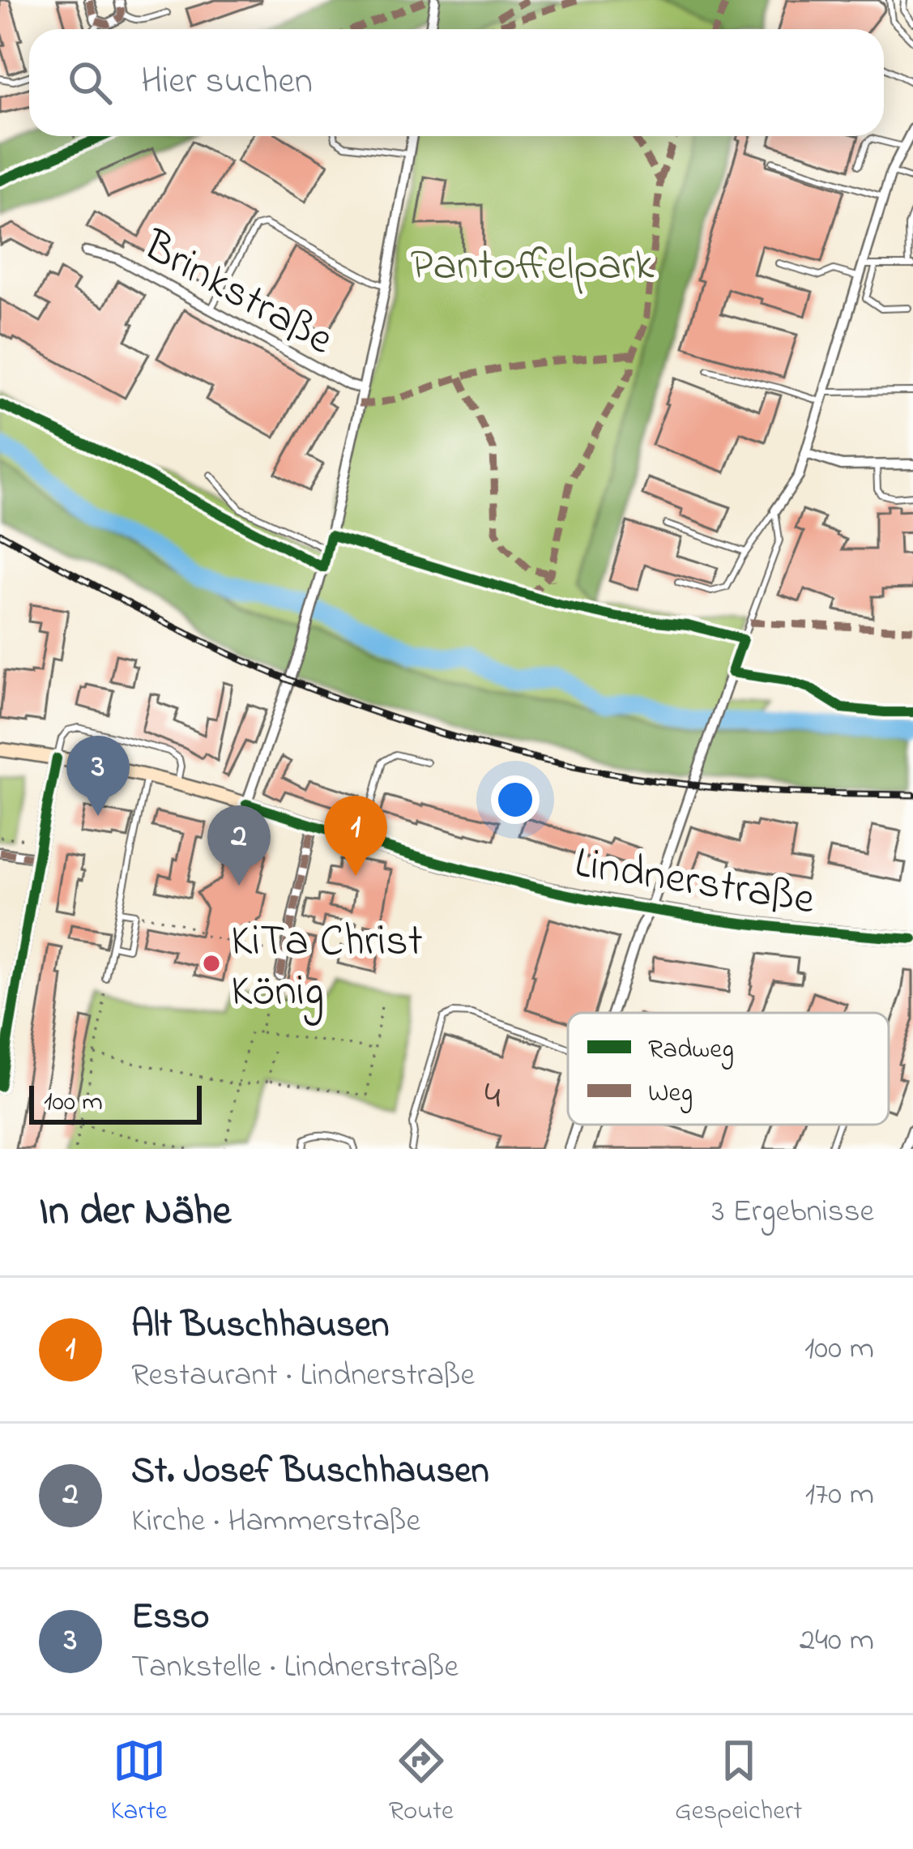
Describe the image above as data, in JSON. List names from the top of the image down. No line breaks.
{"streets":{"street":["Brinkstraße","Lindnerstraße"]},"crossings":[["Brinkstraße","Lindnerstraße"]],"parks":["Pantoffelpark"],"places":["KiTa Christ König"],"house_numbers":["4"],"legend":["Radweg","Weg"],"scale_bar":"100 m","page":{"search":"Hier suchen","pins":["3","1","2"],"scale":"100 m","heading":["In der Nähe","3 Ergebnisse"],"list":[{"mark":"1","name":"Alt Buschhausen","note":"Restaurant · Lindnerstraße","value":"100 m"},{"mark":"2","name":"St. Josef Buschhausen","note":"Kirche · Hammerstraße","value":"170 m"},{"mark":"3","name":"Esso","note":"Tankstelle · Lindnerstraße","value":"240 m"}],"nav":["Karte","Route","Gespeichert"]}}
